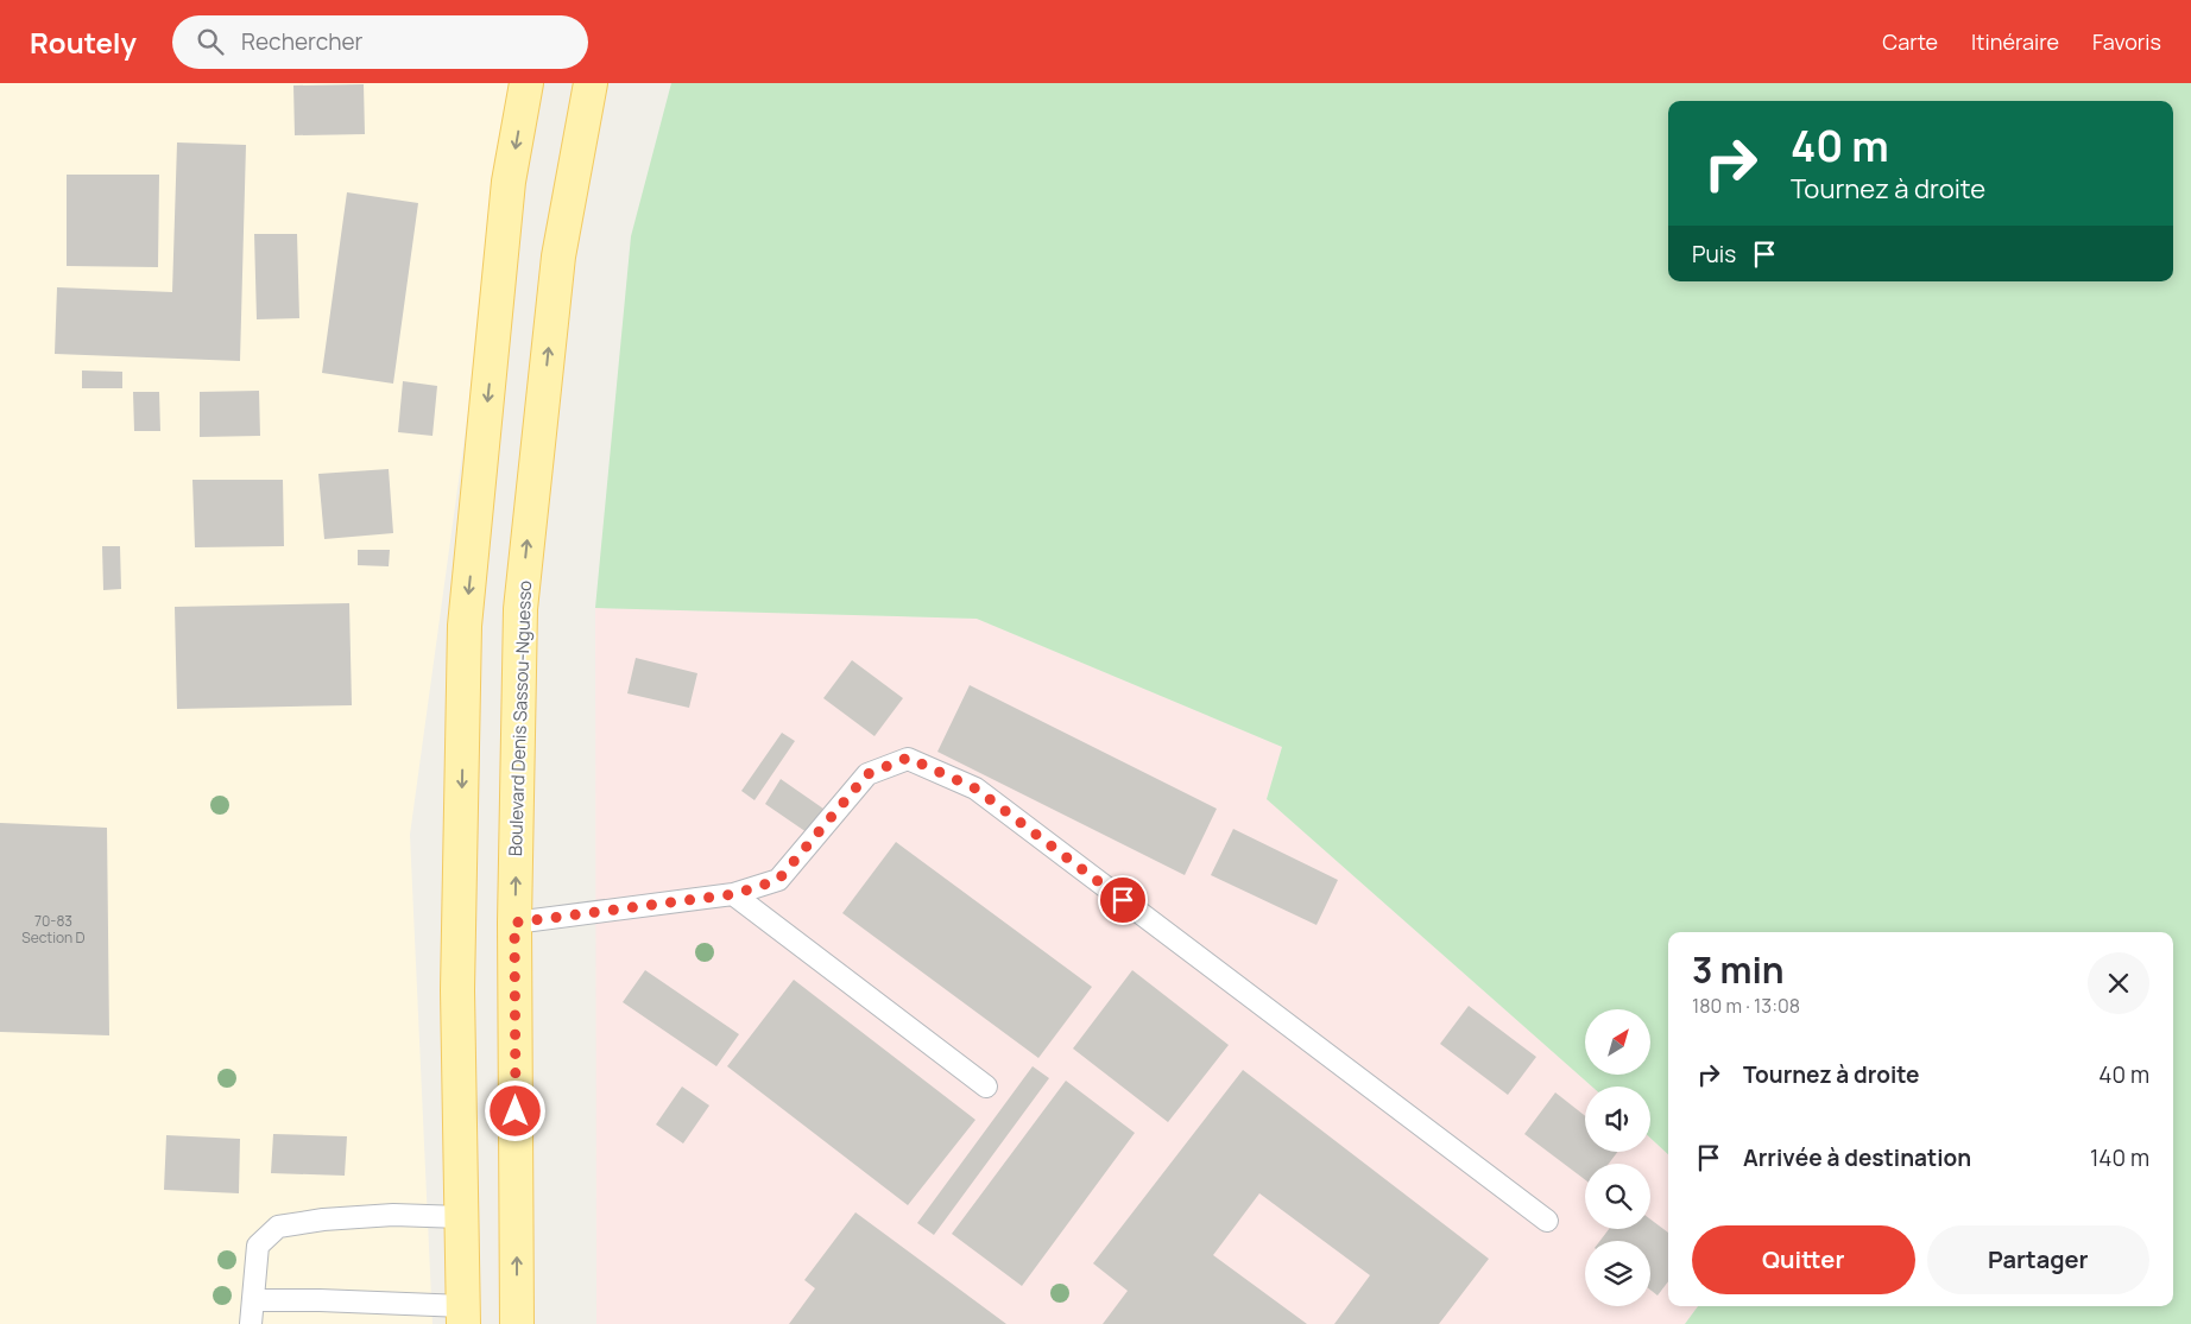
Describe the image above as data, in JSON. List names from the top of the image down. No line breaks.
{"streets":{"main road":["Boulevard Denis Sassou-Nguesso"]},"house_numbers":["70-83 Section D"],"north":"top right","page":{"header":"Routely","search":"Rechercher","nav":["Carte","Itinéraire","Favoris"],"turn":["40 m","Tournez à droite"],"then":"Puis","heading":["3 min","180 m · 13:08"],"list":[{"name":"Tournez à droite","value":"40 m"},{"name":"Arrivée à destination","value":"140 m"}],"buttons":["Quitter","Partager"]}}
